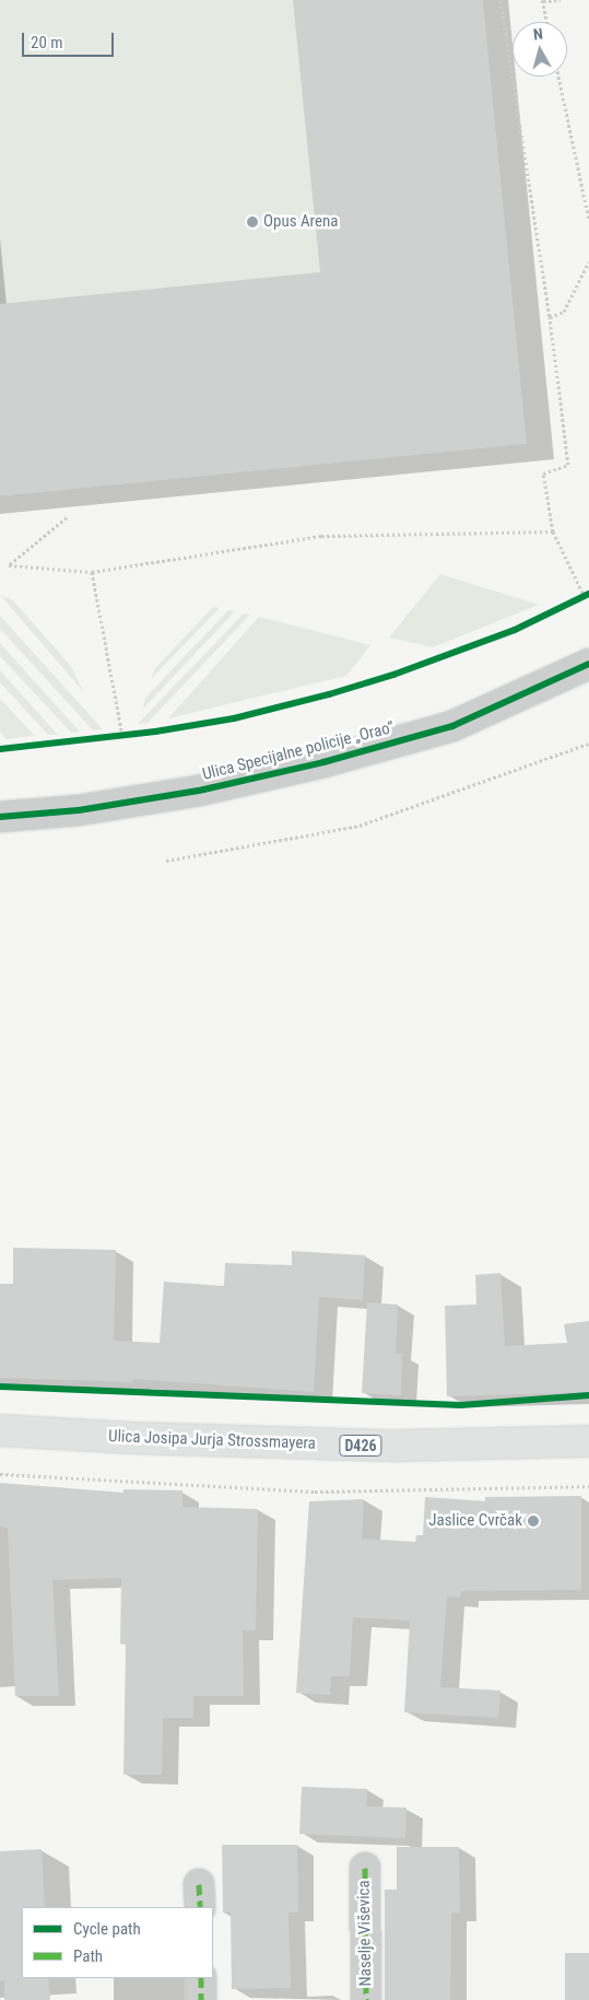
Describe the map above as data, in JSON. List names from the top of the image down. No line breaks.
{"streets":{"main road":["Ulica Josipa Jurja Strossmayera","D426"],"street":["Ulica Specijalne policije „Orao“","Naselje Viševica"]},"places":["Opus Arena","Jaslice Cvrčak"],"legend":["Cycle path","Path"],"scale_bar":"20 m","north":"top"}
